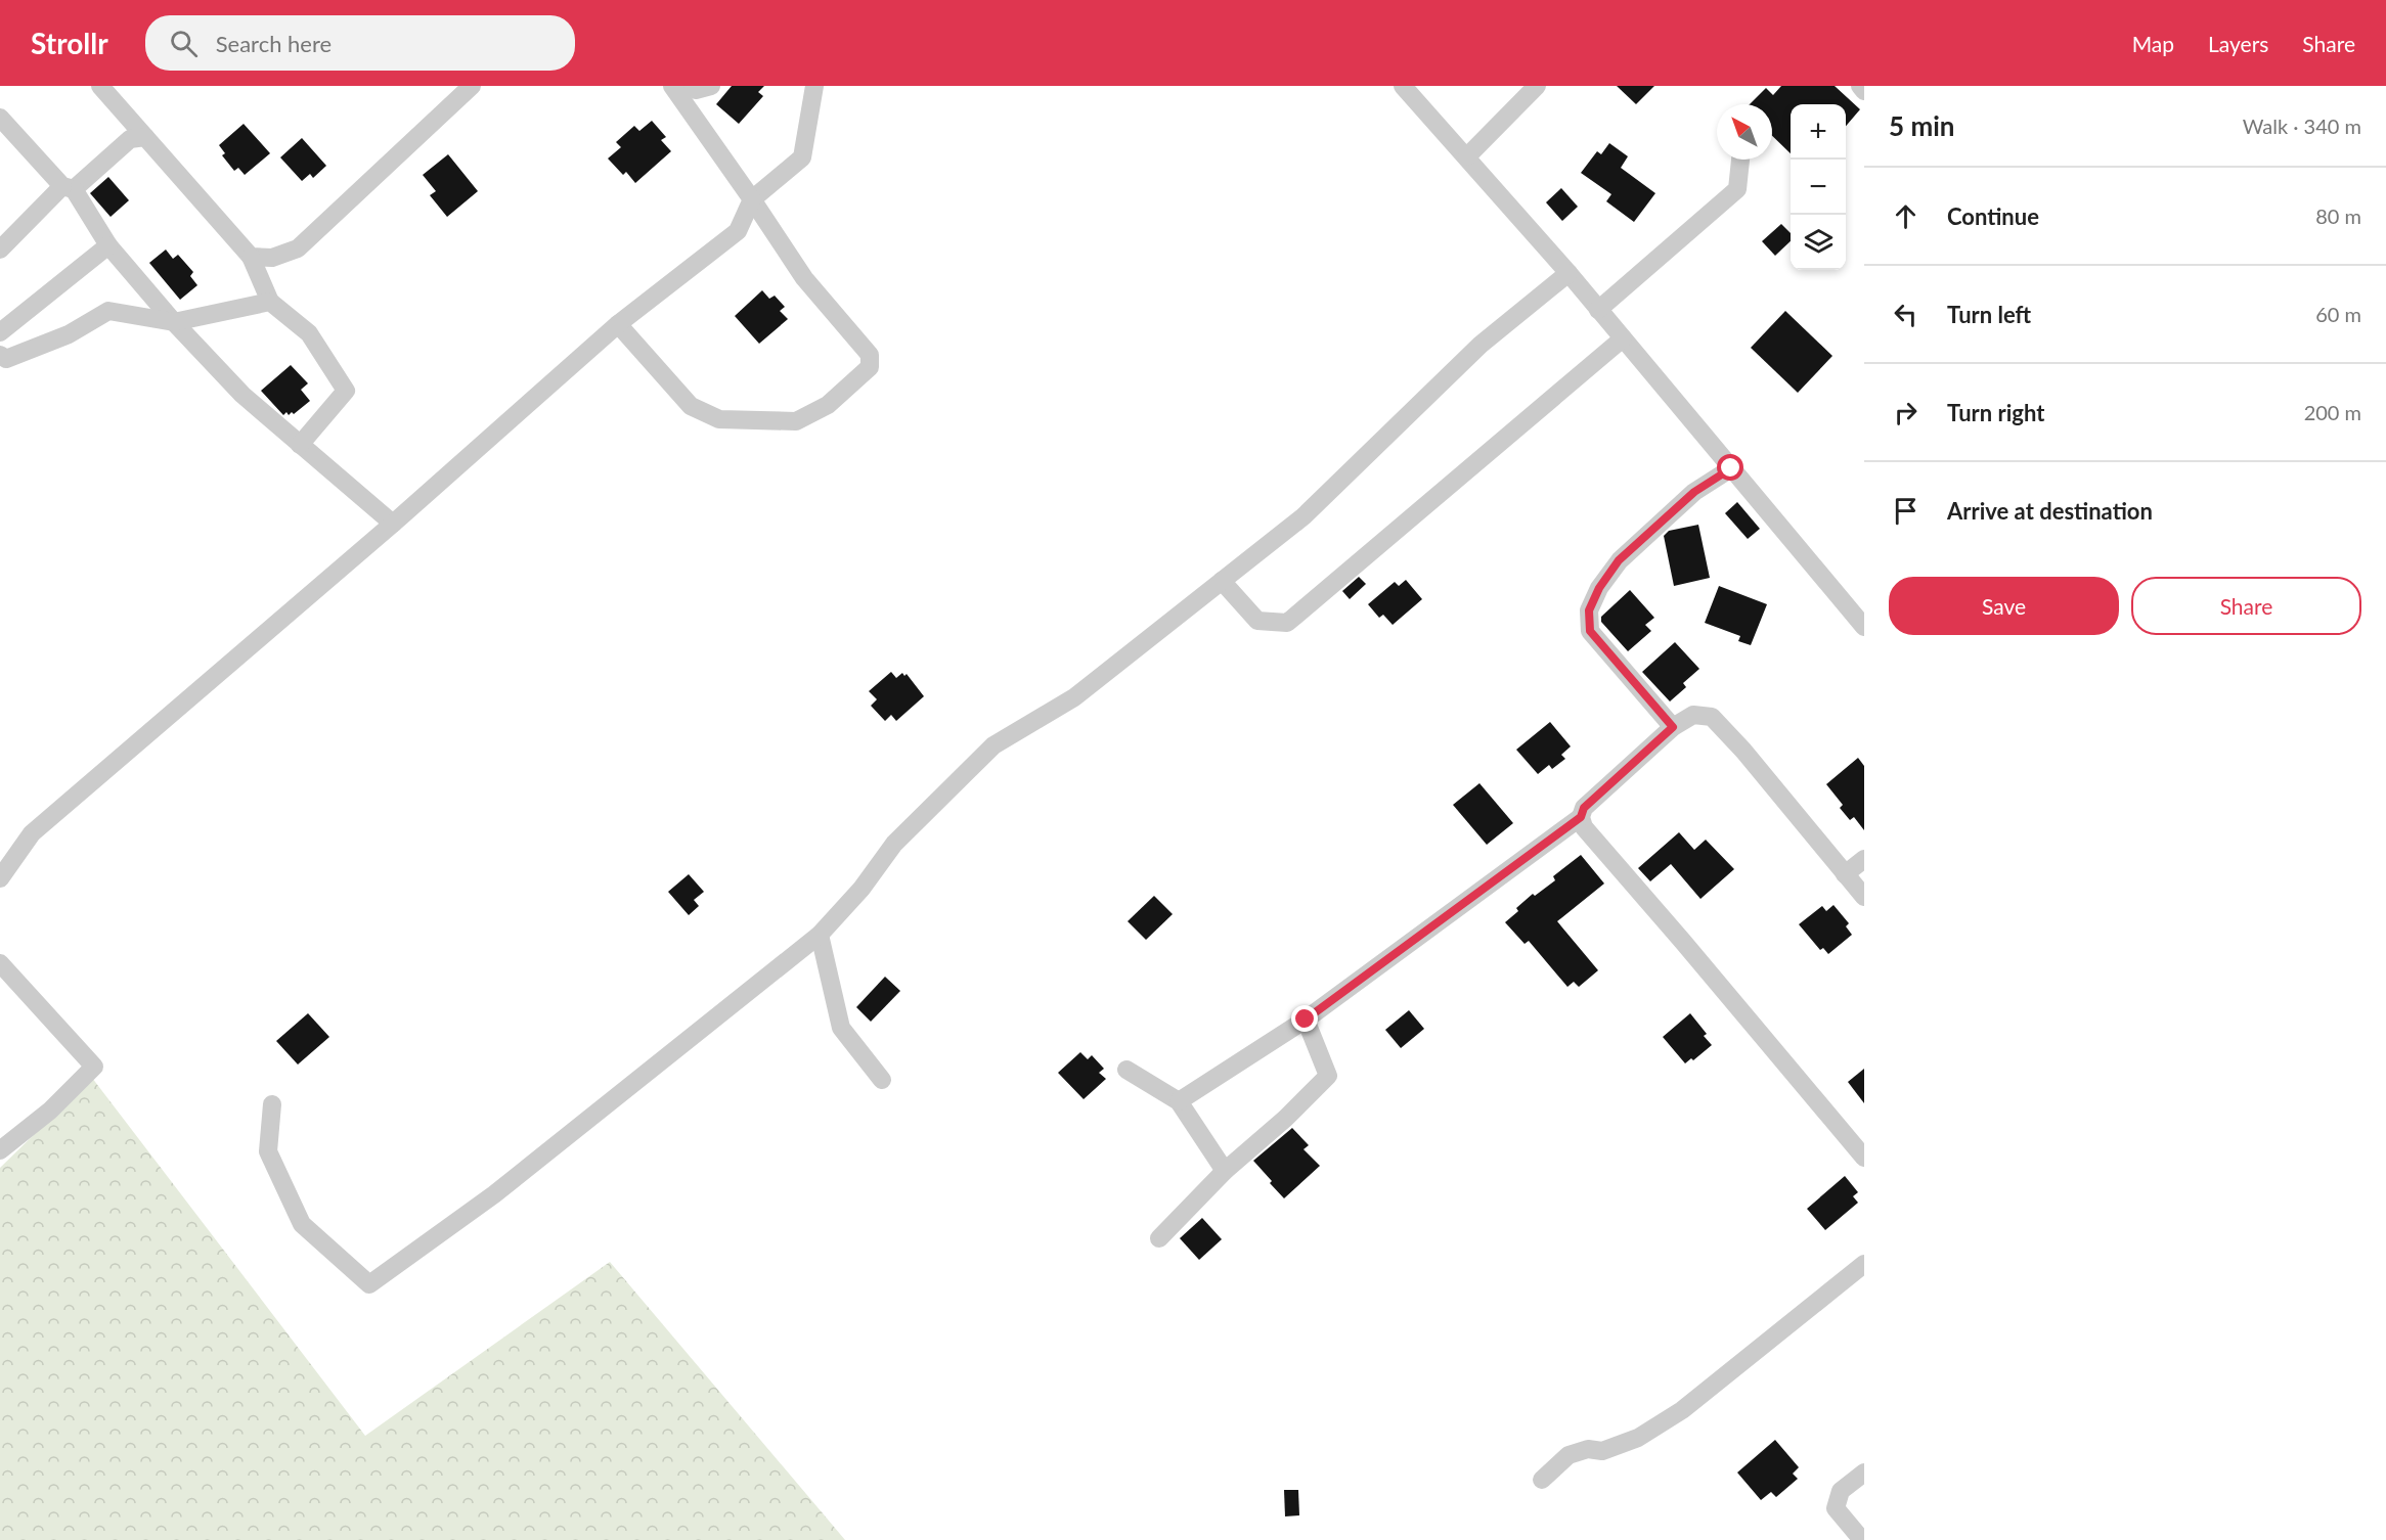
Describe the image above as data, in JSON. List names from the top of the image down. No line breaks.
{"north":"top left","page":{"header":"Strollr","search":"Search here","nav":["Map","Layers","Share"],"heading":["5 min","Walk · 340 m"],"map_buttons":["+","−"],"list":[["Continue","80 m"],["Turn left","60 m"],["Turn right","200 m"],"Arrive at destination"],"buttons":["Save","Share"]}}
